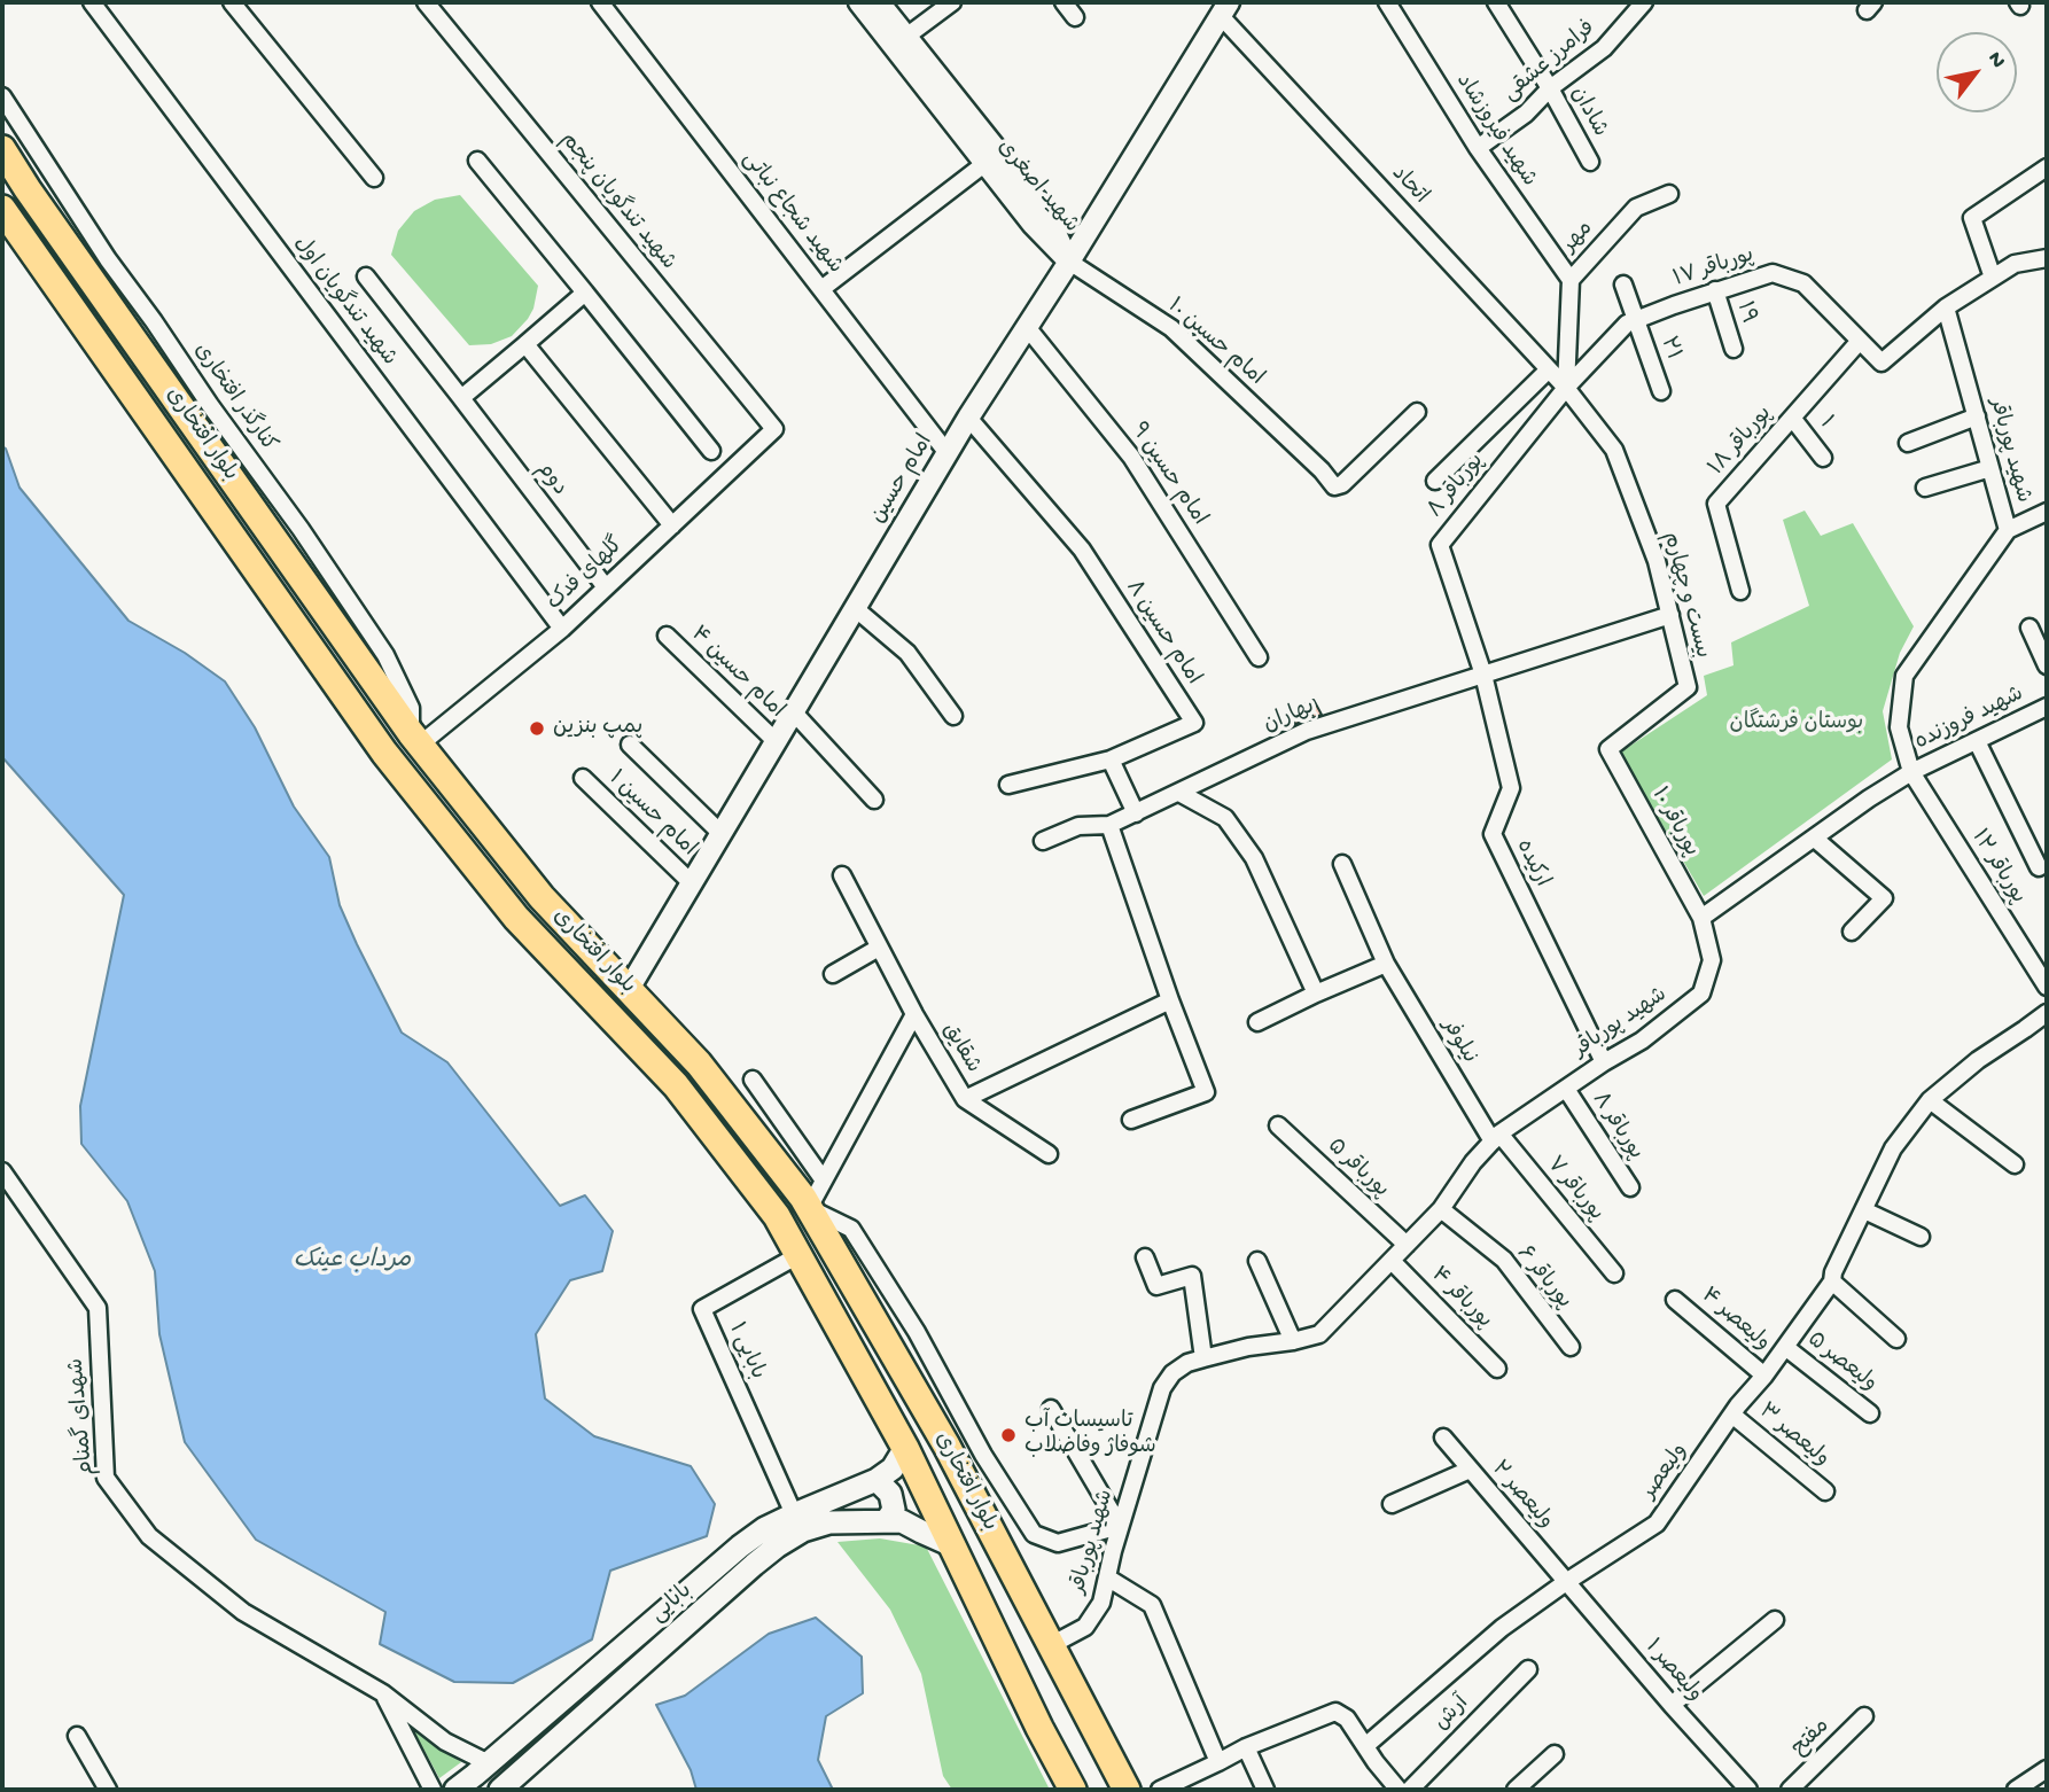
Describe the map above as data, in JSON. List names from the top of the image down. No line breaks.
{"streets":{"highway":["بلوار افتخاری"],"main road":["بابایی"],"street":["فرامرز عشقی","شادان","شهید فیروزشاد","اتحاد","شهید اصغری","شهید تندگویان پنجم","شهید شجاع نباتی","مهر","پورباقر ۱۷","شهید تندگویان اول","۱۹","امام حسین ۱۰","۲۱","کنارگذر افتخاری","۱","پورباقر ۱۸","شهید پورباقر","امام حسین ۹","دوم","امام حسین","پورباقر ۸","گلهای فدک","بیست و چهارم","امام حسین ۸","امام حسین ۴","بهاران","شهید فروزنده","امام حسین ۱","پورباقر ۱۰","ارکیده","پورباقر ۱۲","نیلوفر","شقایق","پورباقر ۵","پورباقر ۷","پورباقر ۶","پورباقر ۴","ولیعصر ۴","بابایی ۱","ولیعصر ۵","شهدای گمنام","ولیعصر ۳","ولیعصر","ولیعصر ۲","ولیعصر ۱","آرش","مفتح"]},"crossings":[["فرامرز عشقی","شادان"],["فرامرز عشقی","شهید فیروزشاد"],["شهید فیروزشاد","مهر"],["اتحاد","مهر"],["اتحاد","پورباقر ۱۷"],["اتحاد","امام حسین"],["اتحاد","پورباقر ۸"],["اتحاد","بیست و چهارم"],["شهید اصغری","امام حسین ۱۰"],["شهید اصغری","امام حسین"],["شهید تندگویان پنجم","گلهای فدک"],["شهید شجاع نباتی","امام حسین"],["مهر","پورباقر ۱۷"],["مهر","پورباقر ۸"],["مهر","بیست و چهارم"],["پورباقر ۱۷","۱۹"],["پورباقر ۱۷","۲۱"],["پورباقر ۱۷","پورباقر ۱۸"],["پورباقر ۱۷","شهید پورباقر"],["پورباقر ۱۷","پورباقر ۸"],["پورباقر ۱۷","بیست و چهارم"],["شهید تندگویان اول","گلهای فدک"],["امام حسین ۱۰","امام حسین"],["کنارگذر افتخاری","بلوار افتخاری"],["کنارگذر افتخاری","گلهای فدک"],["۱","پورباقر ۱۸"],["بلوار افتخاری","شهید پورباقر"],["بلوار افتخاری","امام حسین"],["بلوار افتخاری","گلهای فدک"],["بلوار افتخاری","شقایق"],["بلوار افتخاری","بابایی ۱"],["بلوار افتخاری","بابایی"],["شهید پورباقر","پورباقر ۸"],["شهید پورباقر","شهید فروزنده"],["شهید پورباقر","پورباقر ۱۰"],["شهید پورباقر","ارکیده"],["شهید پورباقر","پورباقر ۱۲"],["شهید پورباقر","نیلوفر"],["شهید پورباقر","پورباقر ۵"],["شهید پورباقر","پورباقر ۷"],["شهید پورباقر","پورباقر ۶"],["شهید پورباقر","پورباقر ۴"],["امام حسین ۹","امام حسین"],["دوم","گلهای فدک"],["امام حسین","امام حسین ۸"],["امام حسین","امام حسین ۴"],["امام حسین","امام حسین ۱"],["پورباقر ۸","بیست و چهارم"],["پورباقر ۸","بهاران"],["پورباقر ۸","ارکیده"],["بیست و چهارم","بهاران"],["بیست و چهارم","پورباقر ۱۰"],["بهاران","ارکیده"],["شهید فروزنده","پورباقر ۱۲"],["نیلوفر","پورباقر ۷"],["ولیعصر ۴","ولیعصر"],["بابایی ۱","بابایی"],["ولیعصر ۵","ولیعصر"],["شهدای گمنام","بابایی"],["ولیعصر ۳","ولیعصر"],["ولیعصر","ولیعصر ۲"],["ولیعصر","ولیعصر ۱"],["ولیعصر ۲","ولیعصر ۱"]],"water":["مرداب عینک"],"parks":["بوستان فرشتگان"],"places":["پمپ بنزین","تاسیسات آب شوفاژ وفاضلاب"],"north":"top right"}
